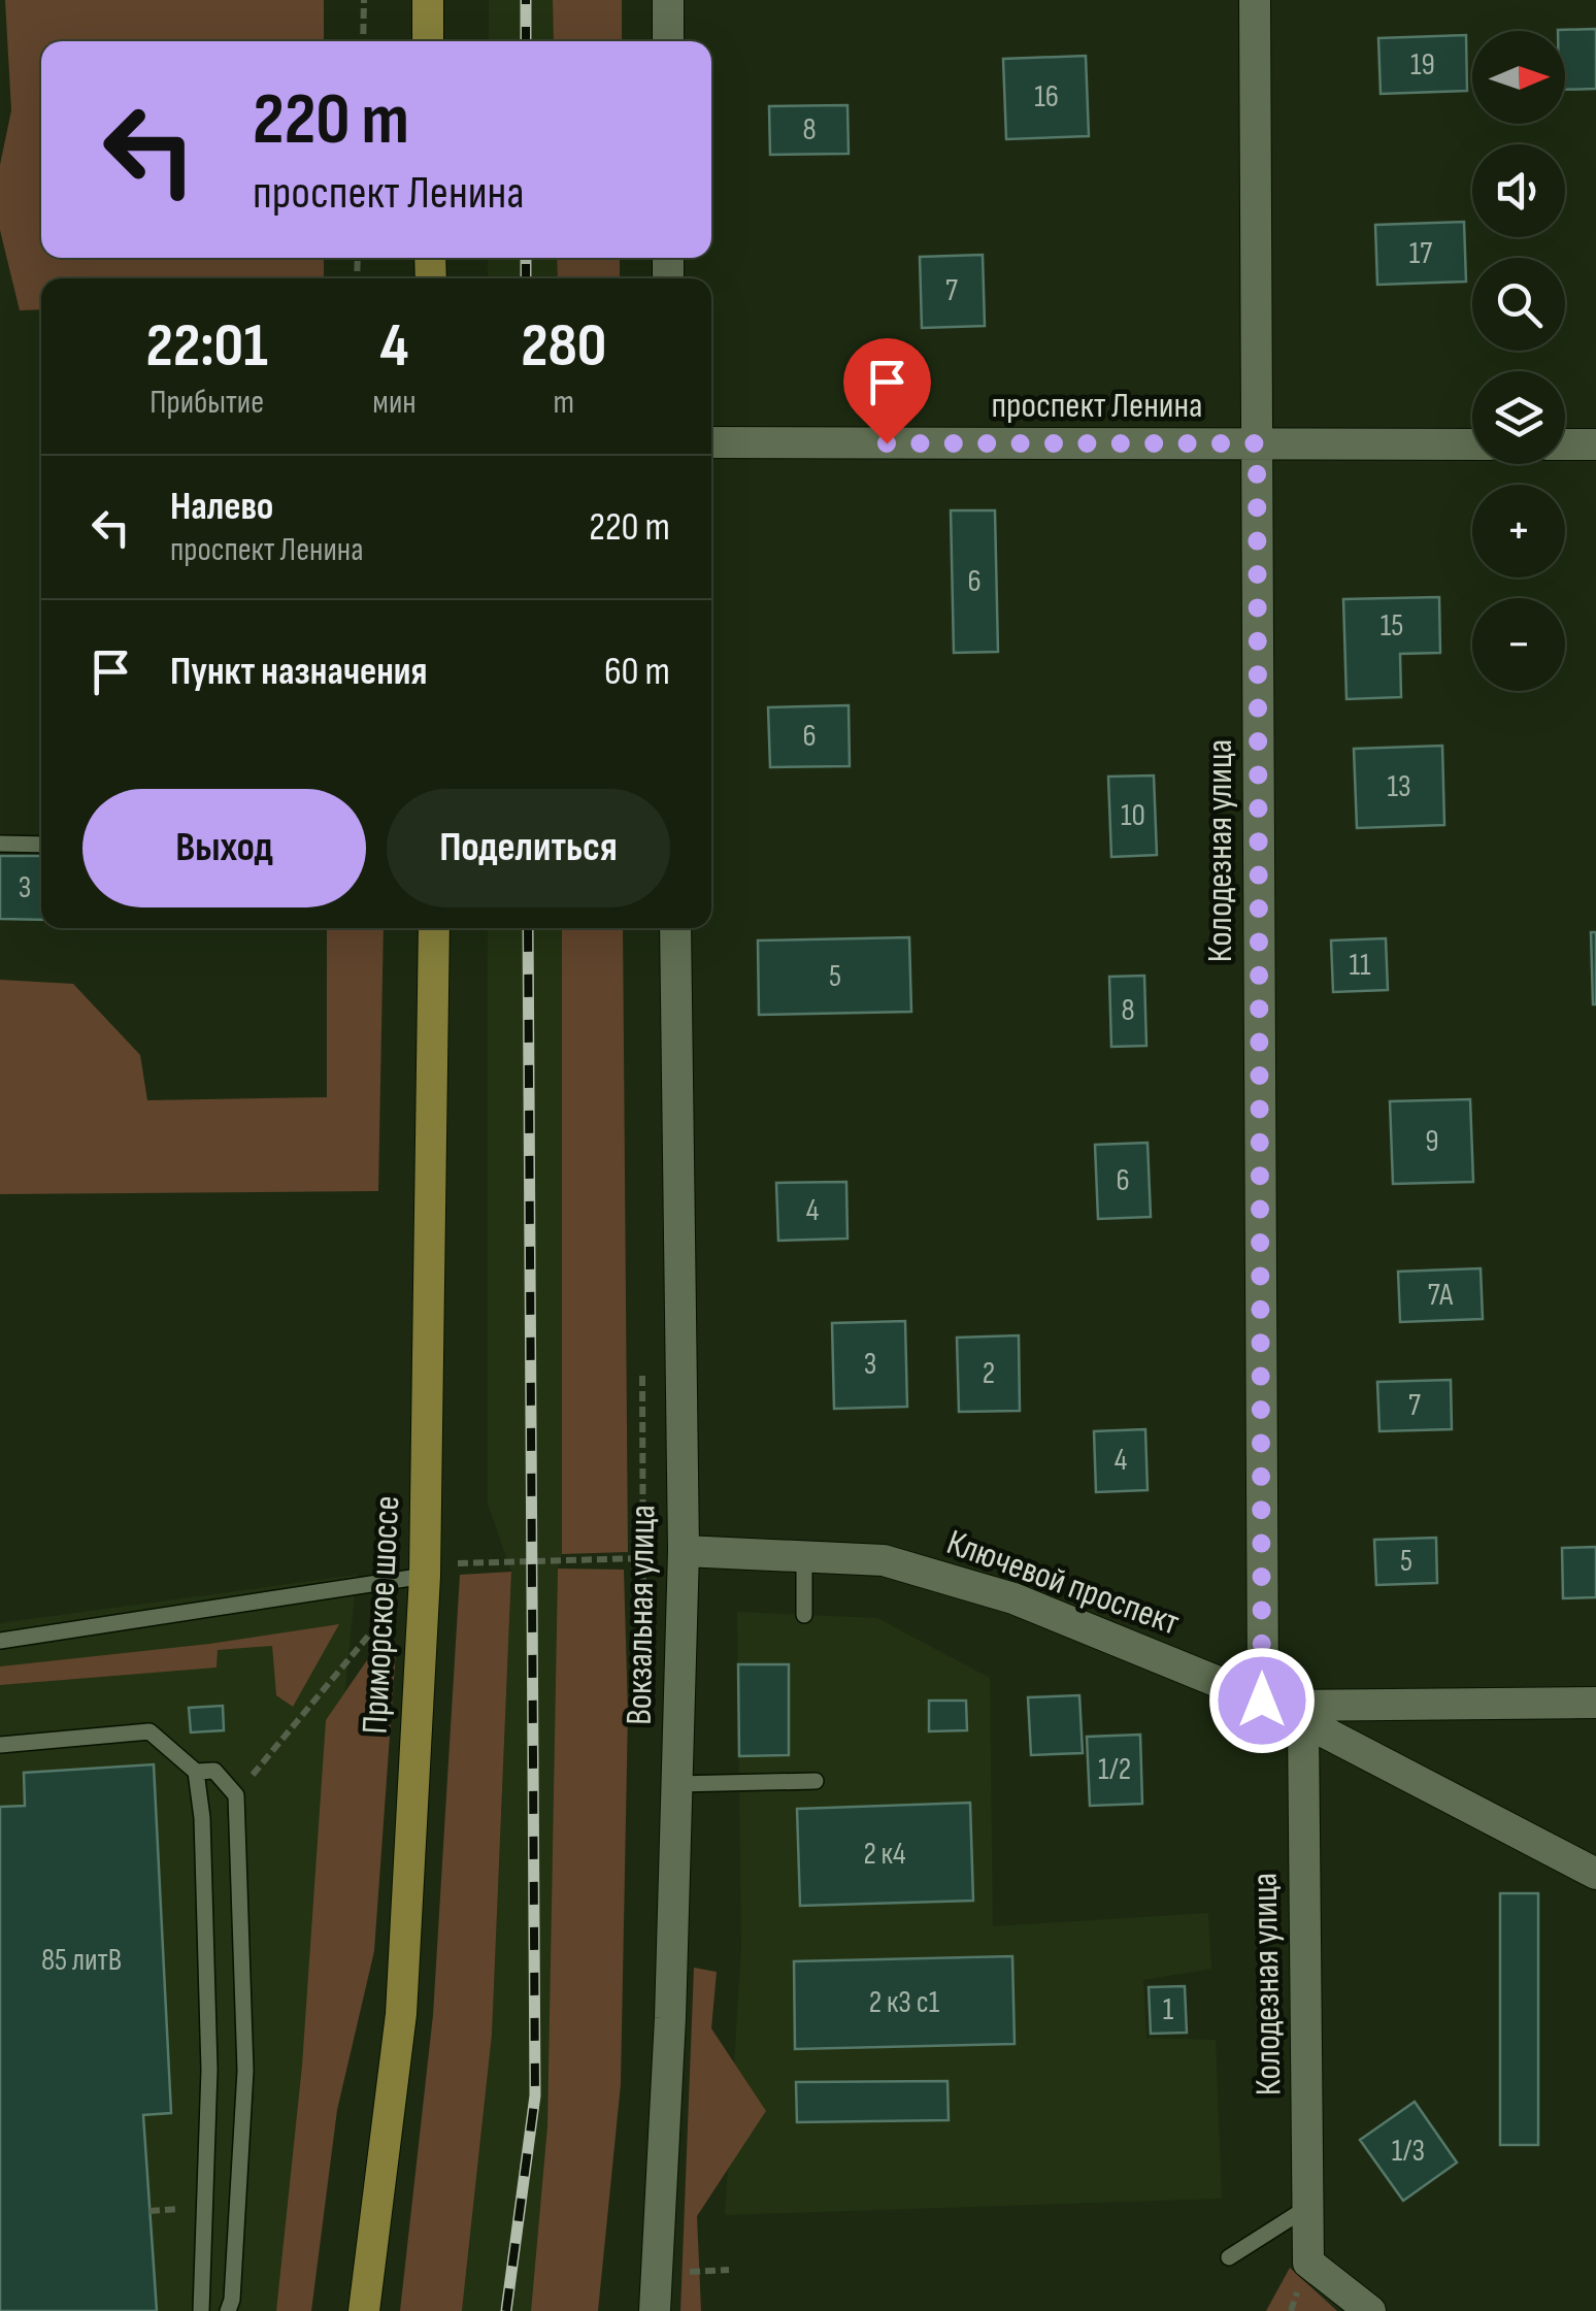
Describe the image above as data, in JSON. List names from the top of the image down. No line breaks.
{"streets":{"main road":["Приморское шоссе"],"street":["проспект Ленина","Колодезная улица","Ключевой проспект","Вокзальная улица"]},"crossings":[["проспект Ленина","Колодезная улица"],["Колодезная улица","Ключевой проспект"],["Ключевой проспект","Вокзальная улица"]],"house_numbers":["19","16","8","17","7","6","15","6","13","10","3","11","5","8","9","6","4","7А","3","2","7","4","5","1/2","2 к4","85 литВ","2 к3 с1","1","1/3"],"north":"right","page":{"map_buttons":["+","−"],"turn":["220 m","проспект Ленина"],"eta":["22:01","Прибытие","4","мин","280","m"],"list":[{"name":"Налево","note":"проспект Ленина","value":"220 m"},{"name":"Пункт назначения","value":"60 m"}],"buttons":["Выход","Поделиться"]}}
